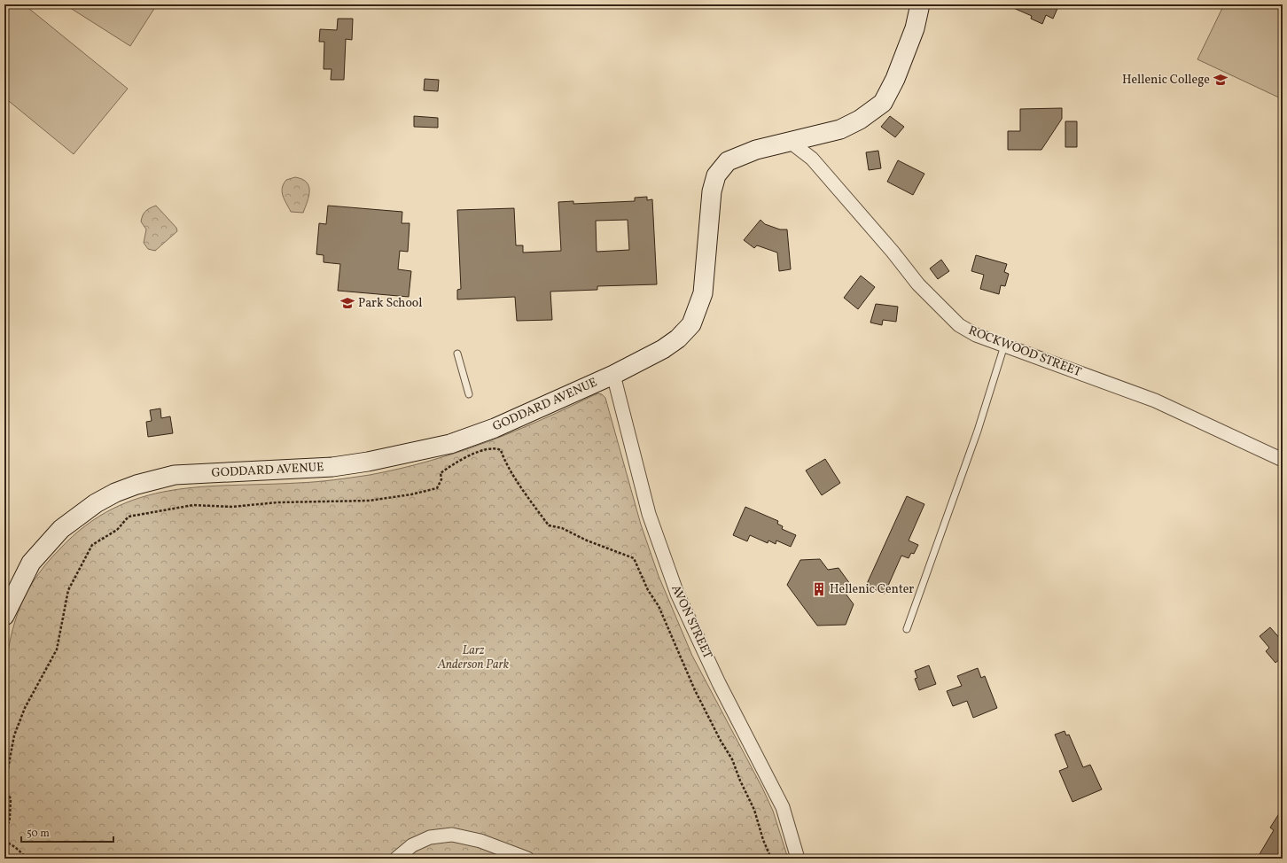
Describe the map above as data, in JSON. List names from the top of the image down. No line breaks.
{"streets":{"main road":["GODDARD AVENUE"],"street":["ROCKWOOD STREET","AVON STREET"]},"crossings":[["ROCKWOOD STREET","GODDARD AVENUE"],["GODDARD AVENUE","AVON STREET"]],"parks":["Larz Anderson Park"],"places":{"school or university":["Hellenic College","Park School"],"building":["Hellenic Center"]},"scale_bar":"50 m"}
